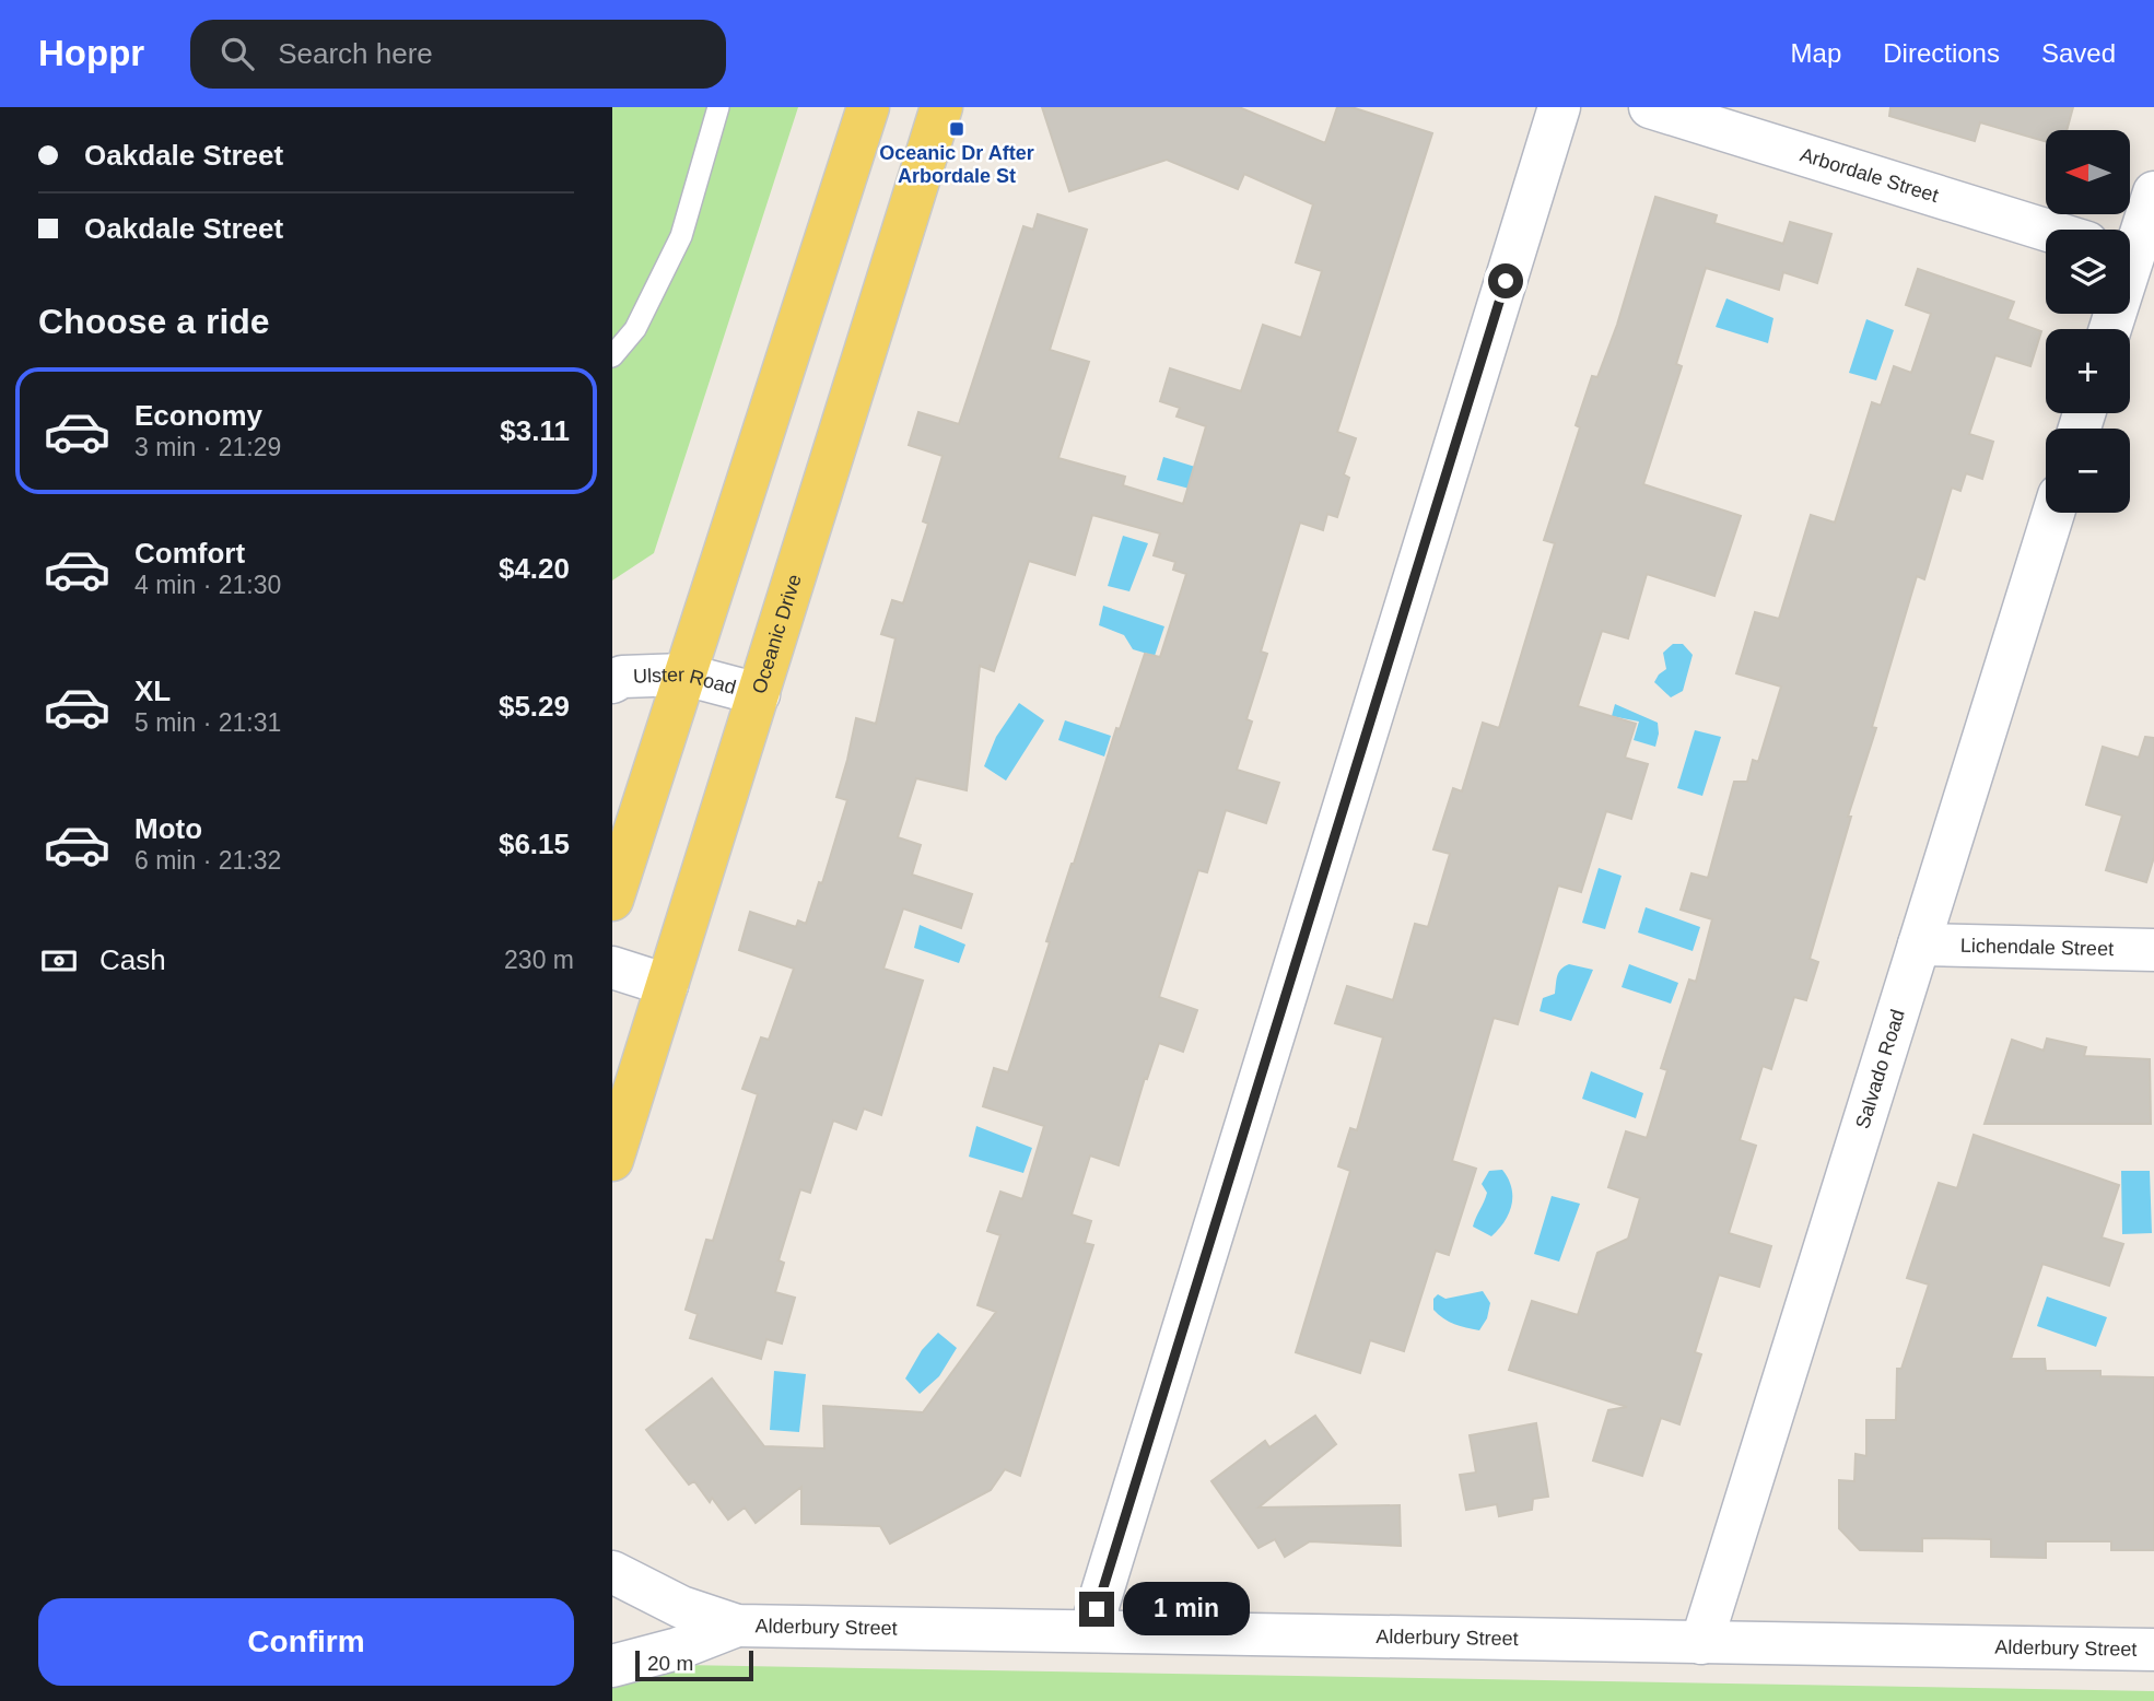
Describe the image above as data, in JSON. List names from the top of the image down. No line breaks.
{"streets":{"main road":["Oceanic Drive"],"street":["Arbordale Street","Ulster Road","Lichendale Street","Salvado Road","Alderbury Street"]},"crossings":[["Oceanic Drive","Ulster Road"],["Lichendale Street","Salvado Road"],["Salvado Road","Alderbury Street"]],"places":{"transit":["Oceanic Dr After Arbordale St"]},"scale_bar":"20 m","north":"left","page":{"header":"Hoppr","search":"Search here","nav":["Map","Directions","Saved"],"banner":["Oakdale Street","Oakdale Street"],"map_buttons":["+","−"],"heading":"Choose a ride","list":[{"name":"Economy","note":"3 min · 21:29","value":"$3.11"},{"name":"Comfort","note":"4 min · 21:30","value":"$4.20"},{"name":"XL","note":"5 min · 21:31","value":"$5.29"},{"name":"Moto","note":"6 min · 21:32","value":"$6.15"}],"pay":["Cash","230 m"],"bubble":"1 min","buttons":"Confirm","scale":"20 m"}}
